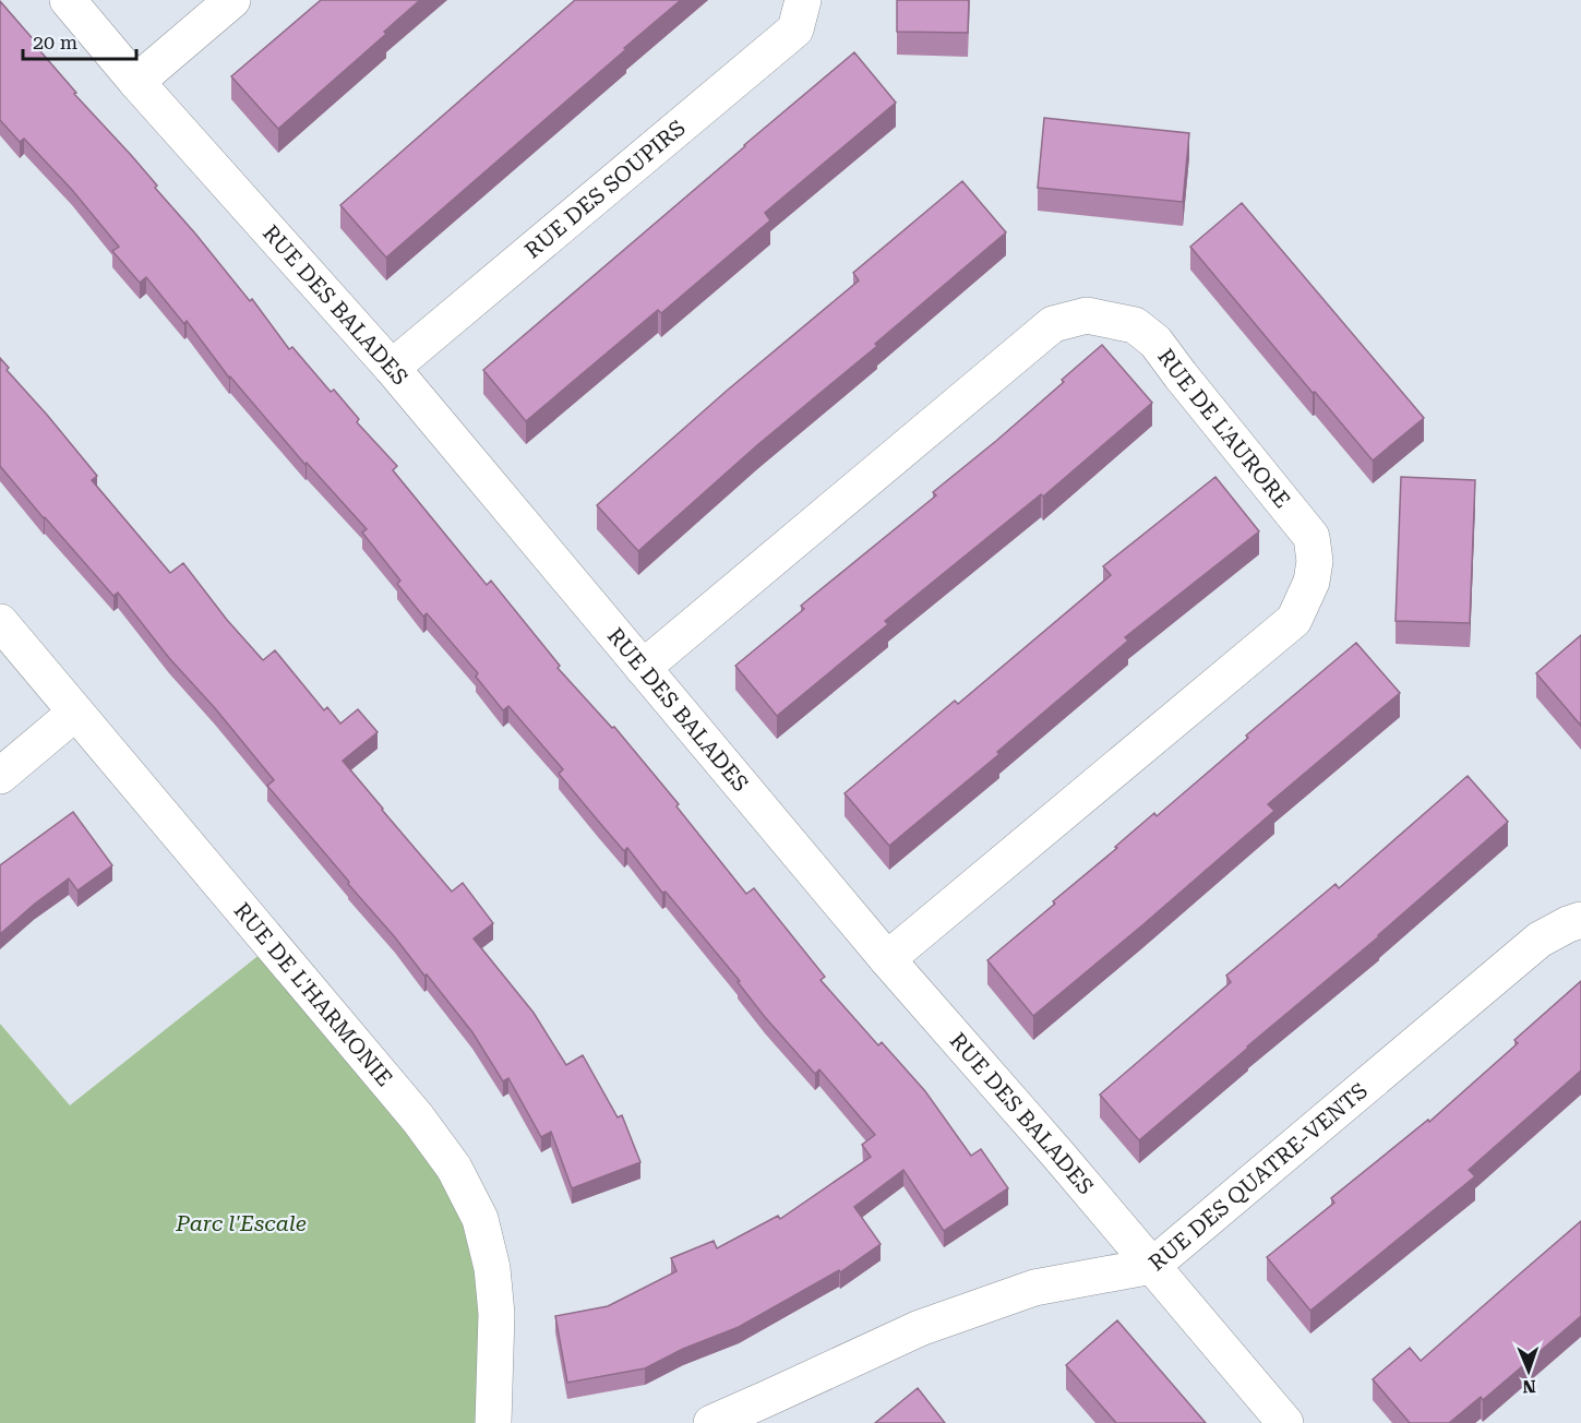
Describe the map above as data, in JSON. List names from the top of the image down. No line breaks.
{"streets":{"street":["RUE DES SOUPIRS","RUE DES BALADES","RUE DE L'AURORE","RUE DE L'HARMONIE","RUE DES QUATRE-VENTS"]},"crossings":[["RUE DES SOUPIRS","RUE DES BALADES"],["RUE DES BALADES","RUE DE L'AURORE"],["RUE DES BALADES","RUE DES QUATRE-VENTS"]],"parks":["Parc l'Escale"],"scale_bar":"20 m","north":"bottom"}
